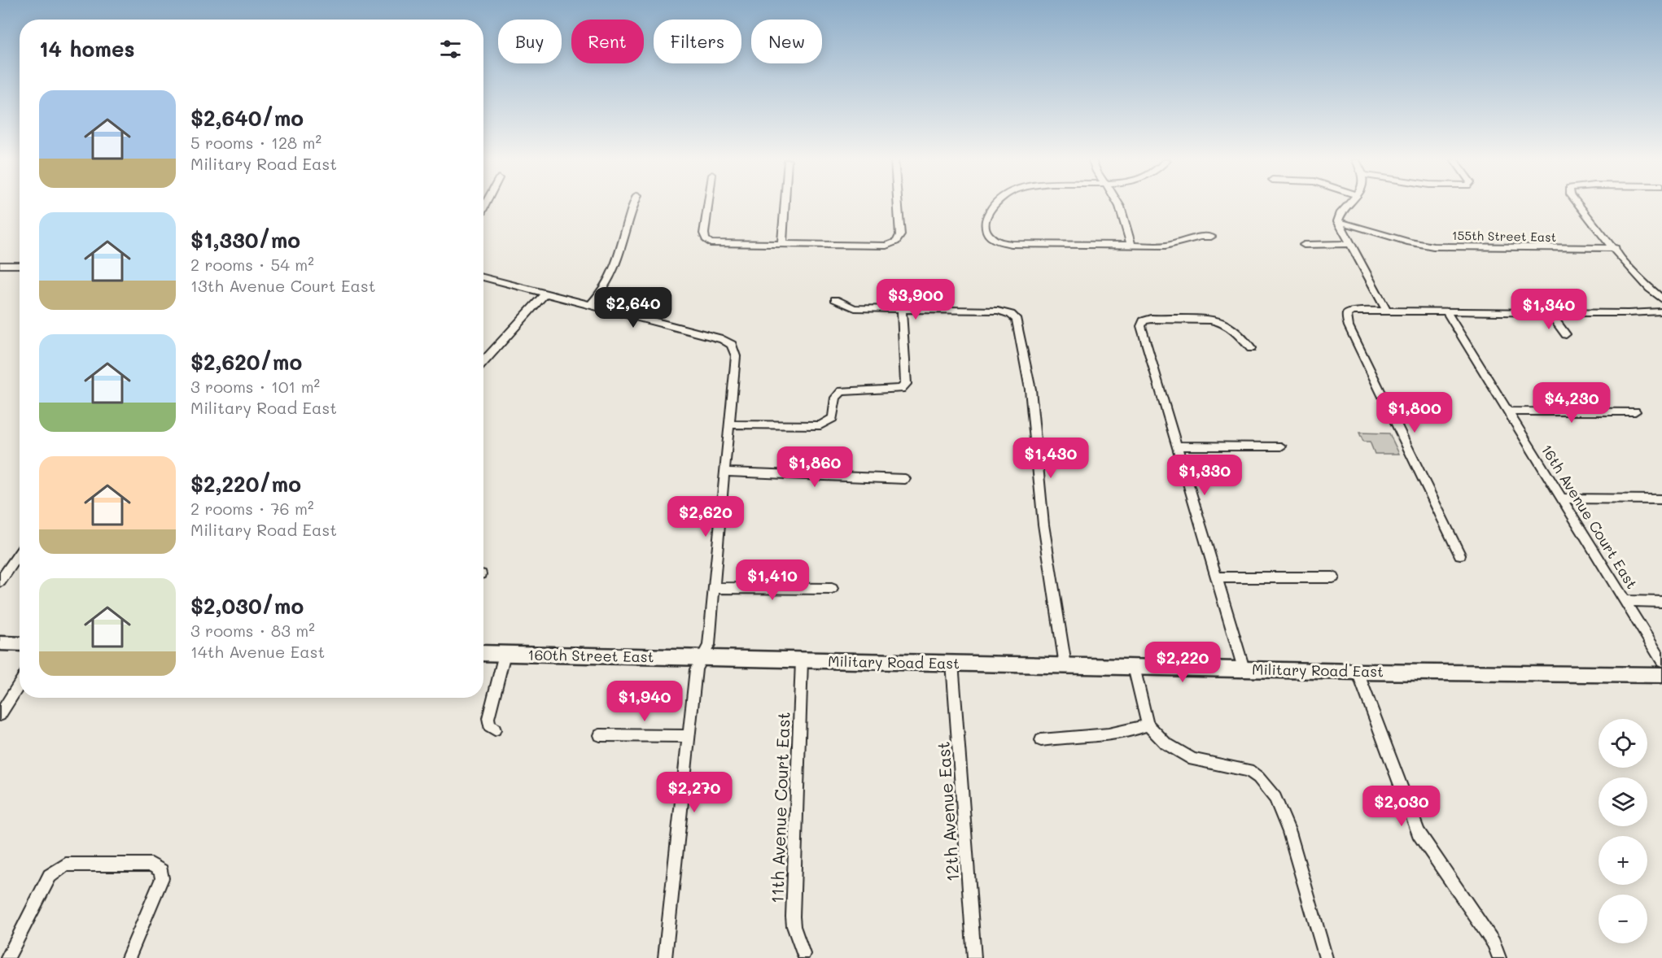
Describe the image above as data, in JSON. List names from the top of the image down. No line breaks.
{"streets":{"street":["155th Street East","16th Avenue Court East","160th Street East","Military Road East","11th Avenue Court East","12th Avenue East"]},"crossings":[["160th Street East","Military Road East"],["Military Road East","11th Avenue Court East"],["Military Road East","12th Avenue East"]],"page":{"chip":["Buy","Rent","Filters","New"],"heading":"14 homes","list":[{"name":"$2,640/mo","note":"5 rooms · 128 m² · Military Road East"},{"name":"$1,330/mo","note":"2 rooms · 54 m² · 13th Avenue Court East"},{"name":"$2,620/mo","note":"3 rooms · 101 m² · Military Road East"},{"name":"$2,220/mo","note":"2 rooms · 76 m² · Military Road East"},{"name":"$2,030/mo","note":"3 rooms · 83 m² · 14th Avenue East"}],"price":["$3,900","$2,640","$1,340","$4,230","$1,800","$1,430","$1,860","$1,330","$2,620","$1,410","$2,220","$1,940","$2,270","$2,030"],"map_buttons":["+","−"]}}
